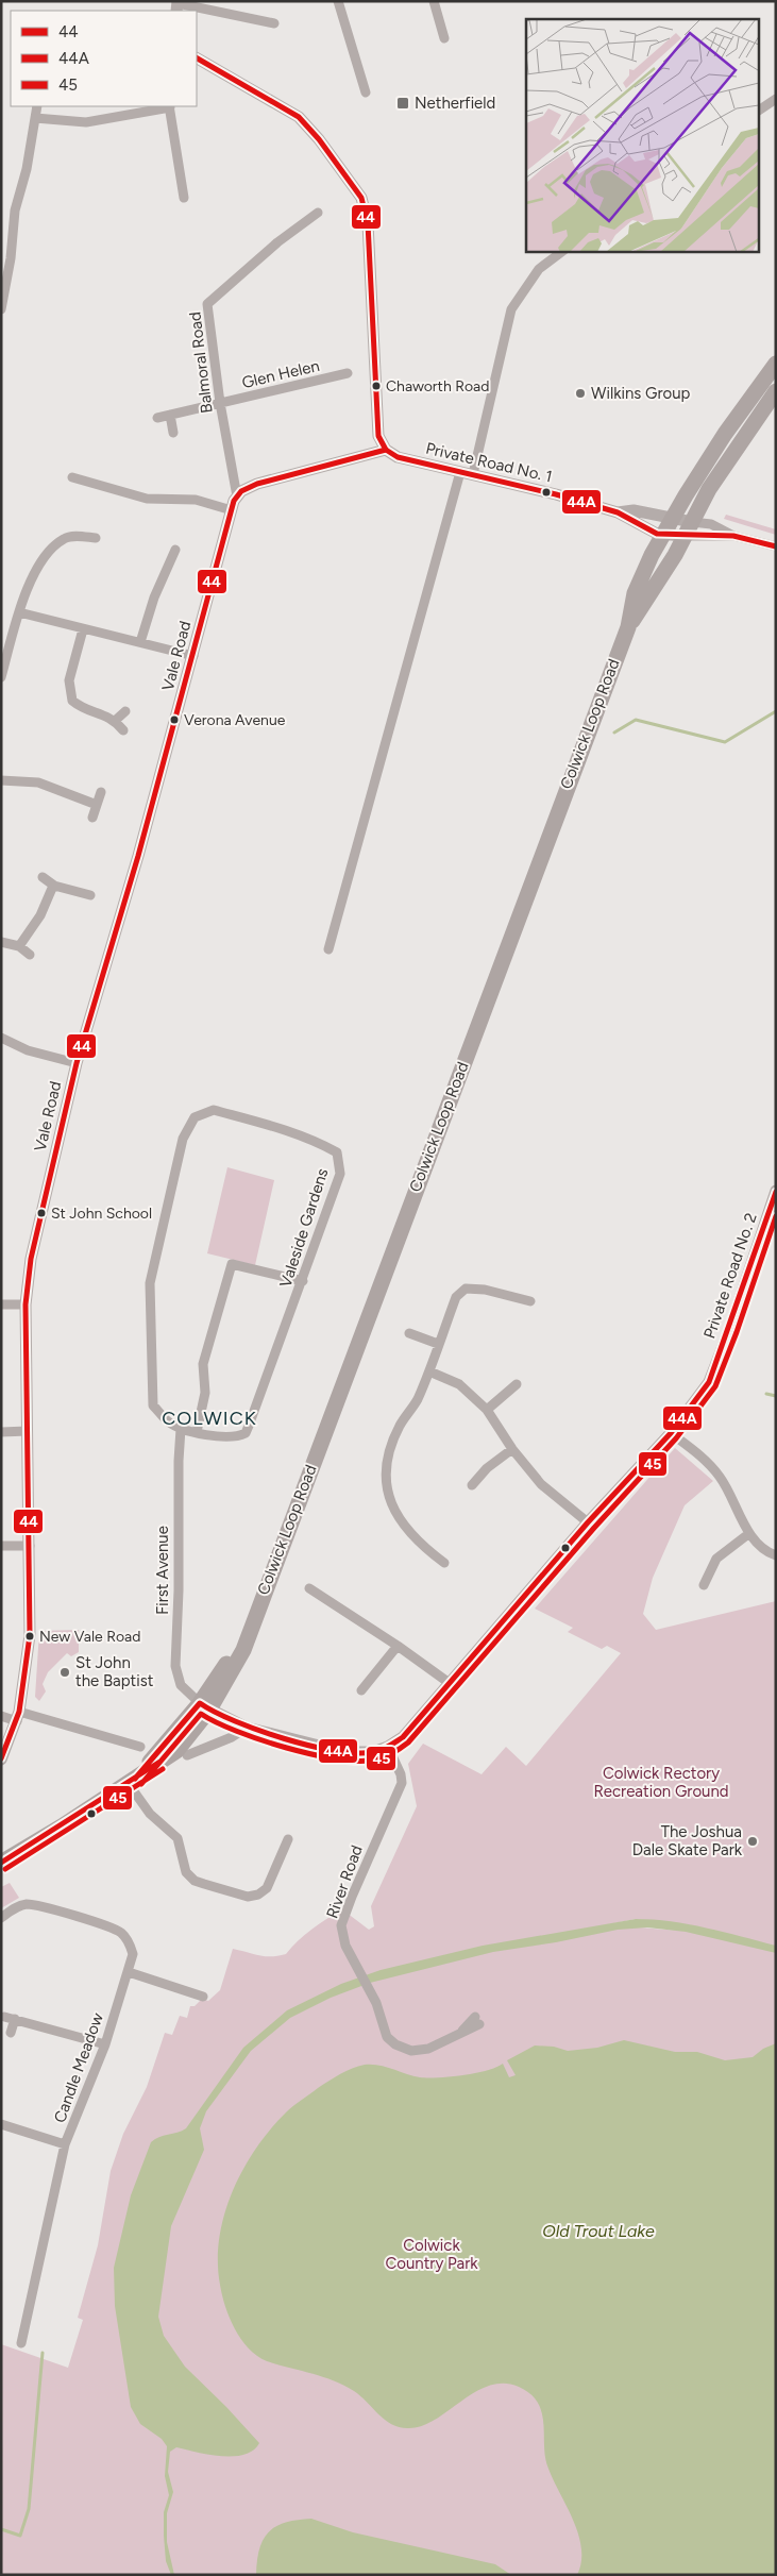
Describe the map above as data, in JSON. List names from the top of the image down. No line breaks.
{"streets":{"main road":["Colwick Loop Road"],"street":["Balmoral Road","Glen Helen","Private Road No. 1","Vale Road","Valeside Gardens","Private Road No. 2","First Avenue","River Road","Candle Meadow"]},"crossings":[["Balmoral Road","Glen Helen"],["Balmoral Road","Vale Road"],["Private Road No. 1","Colwick Loop Road"],["Colwick Loop Road","First Avenue"],["Valeside Gardens","First Avenue"],["Private Road No. 2","River Road"]],"districts":["COLWICK"],"water":["Old Trout Lake"],"parks":["Colwick Rectory Recreation Ground","Colwick Country Park"],"places":{"transit":["Netherfield"],"other":["Chaworth Road","Wilkins Group","Verona Avenue","St John School","New Vale Road","St John the Baptist","The Joshua Dale Skate Park"]},"lines":["transit line 44","transit line 44A","transit line 45"],"legend":["44","44A","45"]}
